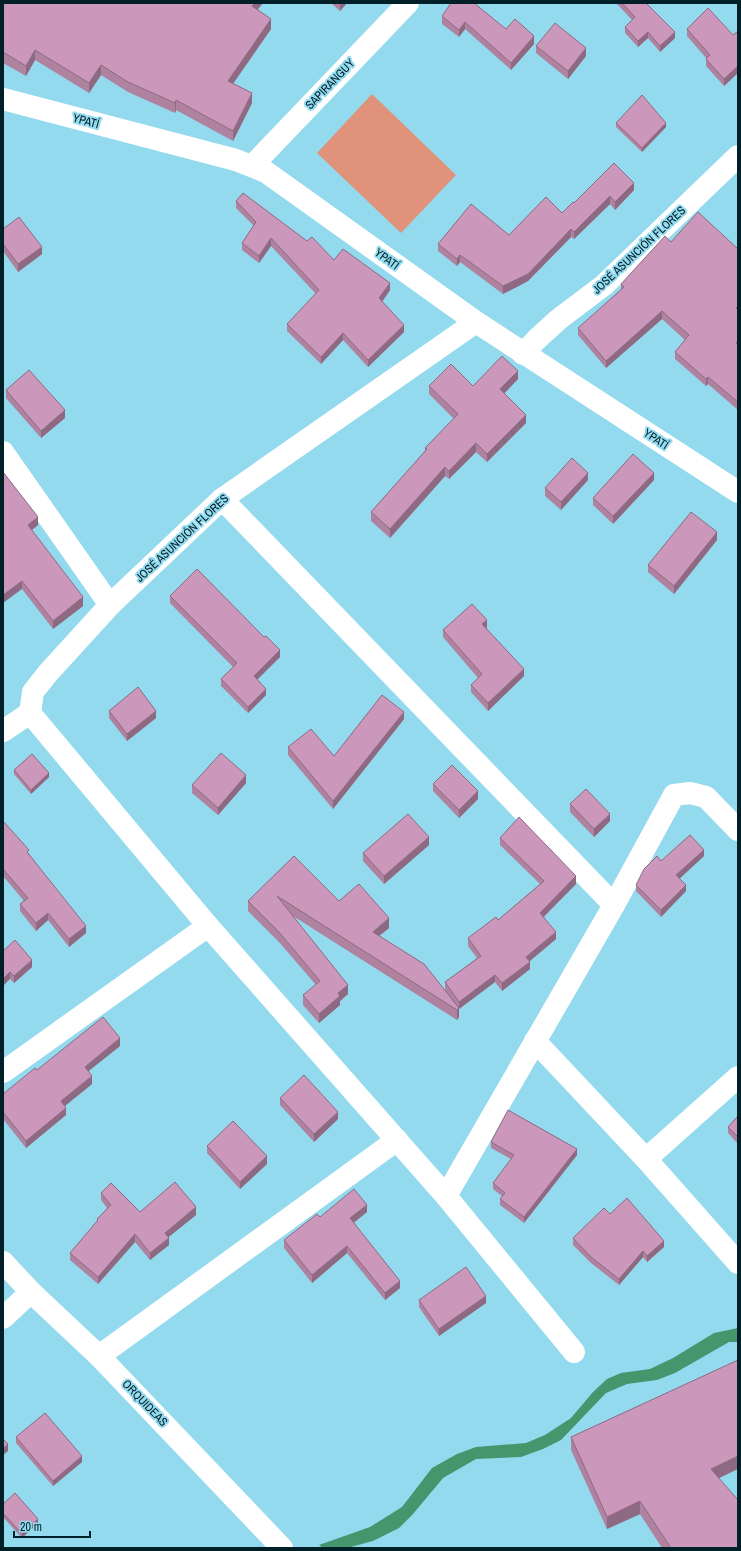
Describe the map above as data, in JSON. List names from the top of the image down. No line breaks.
{"streets":{"street":["SAPIRANGUY","YPATÍ","JOSÉ ASUNCIÓN FLORES","ORQUIDEAS"]},"crossings":[["SAPIRANGUY","YPATÍ"],["YPATÍ","JOSÉ ASUNCIÓN FLORES"]],"scale_bar":"20 m"}
